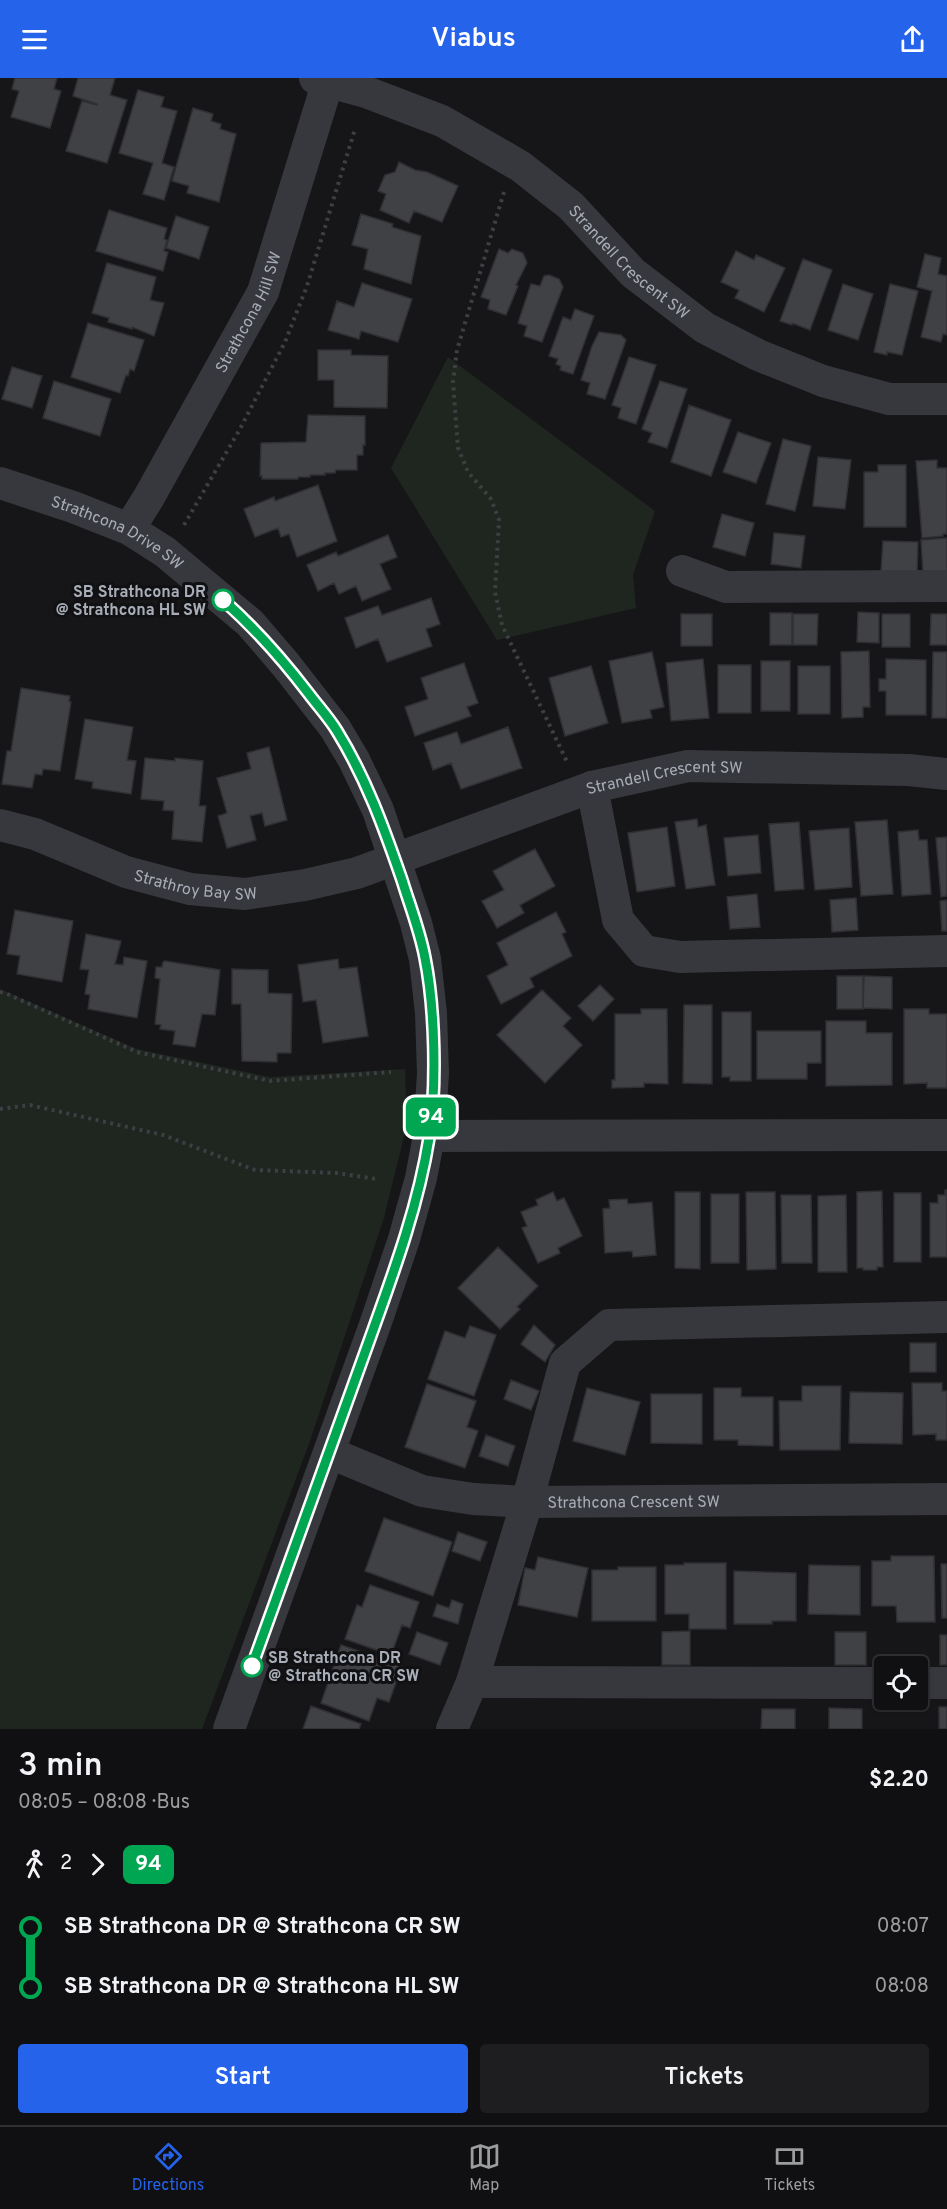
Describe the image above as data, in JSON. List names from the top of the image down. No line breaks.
{"streets":{"street":["Strandell Crescent SW","Strathcona Hill SW","Strathcona Drive SW","Strathroy Bay SW","Strathcona Crescent SW"]},"crossings":[["Strandell Crescent SW","Strathcona Hill SW"],["Strandell Crescent SW","Strathcona Drive SW"],["Strandell Crescent SW","Strathroy Bay SW"],["Strathcona Hill SW","Strathcona Drive SW"],["Strathcona Drive SW","Strathroy Bay SW"],["Strathcona Drive SW","Strathcona Crescent SW"]],"places":["SB Strathcona DR @ Strathcona HL SW","SB Strathcona DR @ Strathcona CR SW"],"lines":["bus line 94"],"page":{"header":"Viabus","on_map":"94","heading":["3 min","08:05 – 08:08 · Bus","$2.20"],"legs":["2","94"],"list":[{"name":"SB Strathcona DR @ Strathcona CR SW","value":"08:07"},{"name":"SB Strathcona DR @ Strathcona HL SW","value":"08:08"}],"buttons":["Start","Tickets"],"tabs":["Directions","Map","Tickets"]}}
